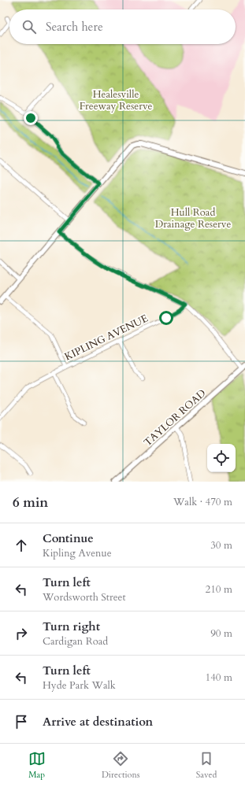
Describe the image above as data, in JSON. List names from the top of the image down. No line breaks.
{"streets":{"street":["KIPLING AVENUE","TAYLOR ROAD"]},"parks":["Healesville Freeway Reserve","Hull Road Drainage Reserve"],"page":{"search":"Search here","heading":["6 min","Walk · 470 m"],"list":[["Continue","Kipling Avenue","30 m"],["Turn left","Wordsworth Street","210 m"],["Turn right","Cardigan Road","90 m"],["Turn left","Hyde Park Walk","140 m"],"Arrive at destination"],"nav":["Map","Directions","Saved"]}}
